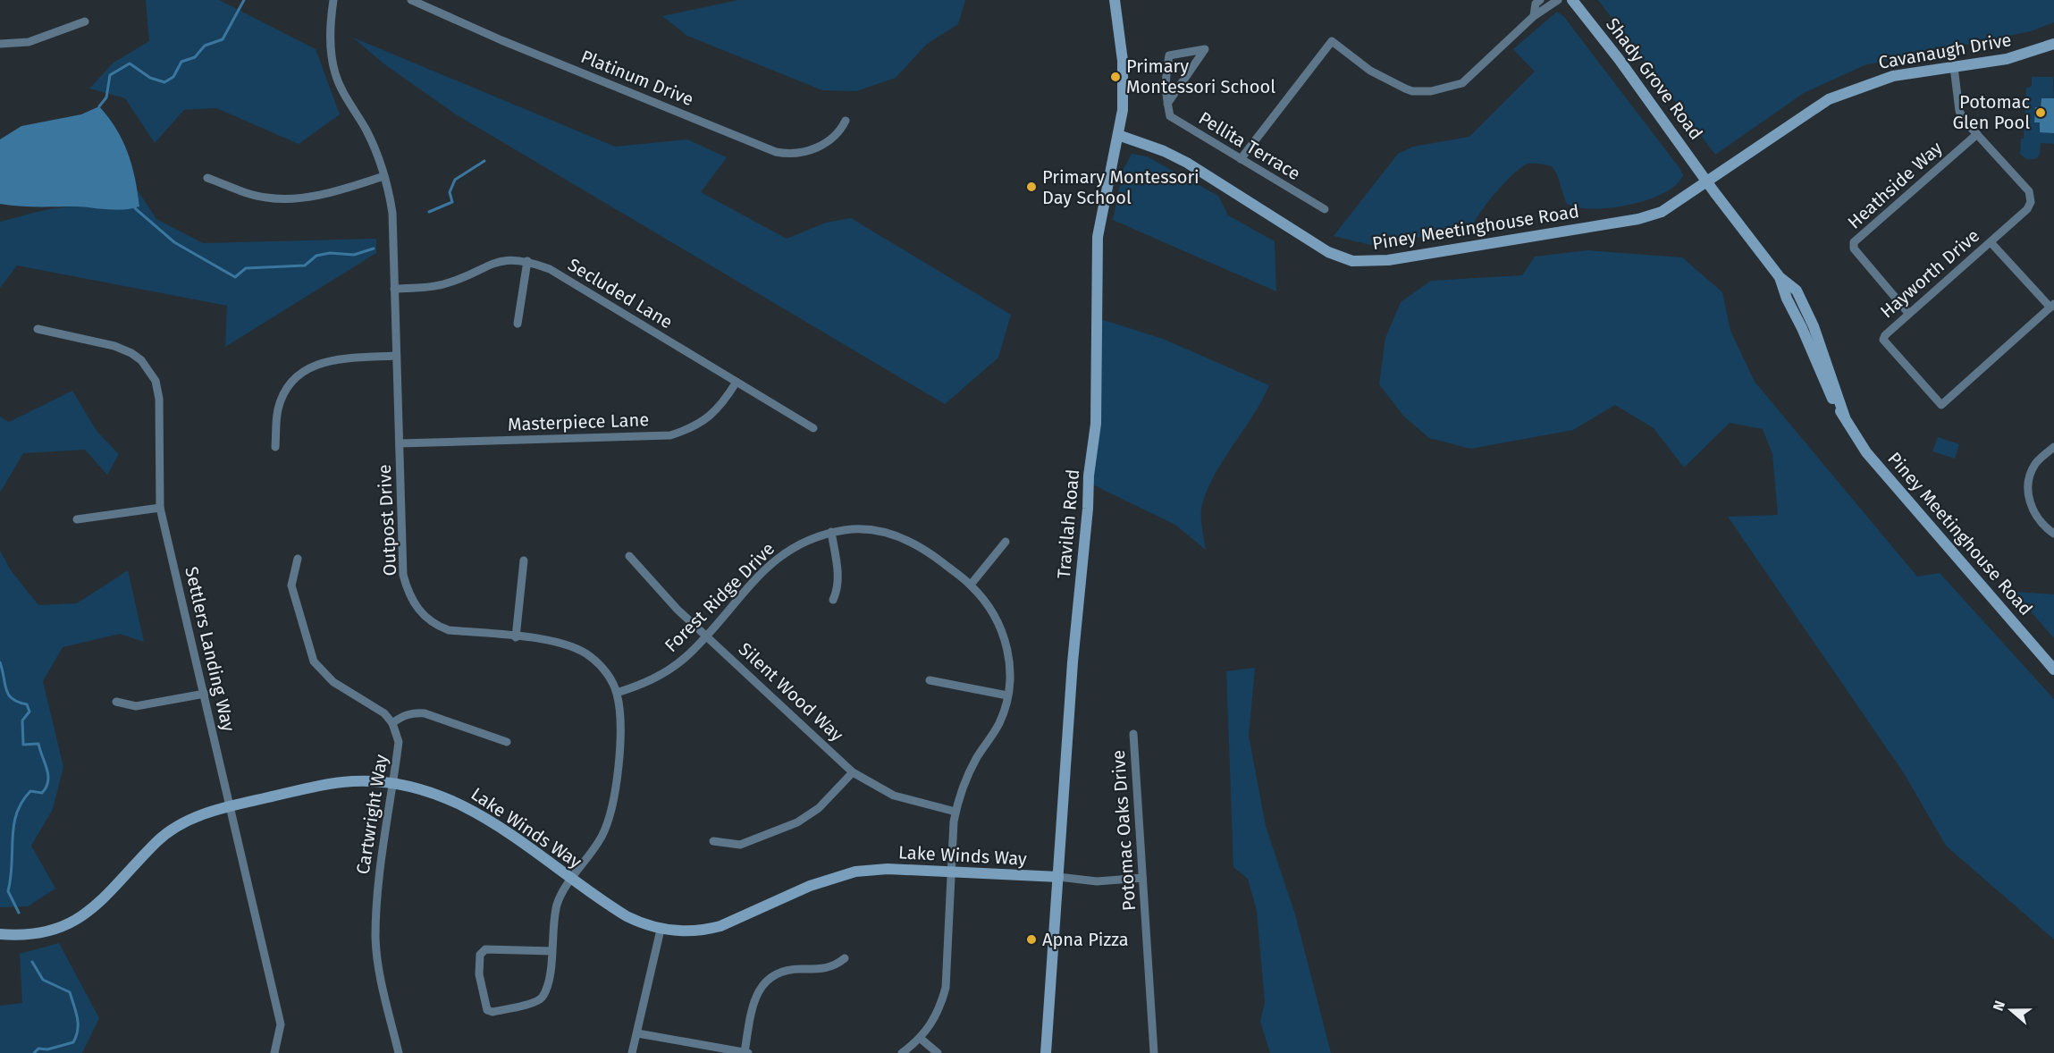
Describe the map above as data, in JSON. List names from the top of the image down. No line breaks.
{"streets":{"main road":["Cavanaugh Drive","Shady Grove Road","Piney Meetinghouse Road","Travilah Road","Lake Winds Way"],"street":["Platinum Drive","Pellita Terrace","Heathside Way","Hayworth Drive","Secluded Lane","Masterpiece Lane","Outpost Drive","Forest Ridge Drive","Settlers Landing Way","Silent Wood Way","Cartwright Way","Potomac Oaks Drive"]},"crossings":[["Cavanaugh Drive","Shady Grove Road"],["Cavanaugh Drive","Piney Meetinghouse Road"],["Cavanaugh Drive","Hayworth Drive"],["Shady Grove Road","Piney Meetinghouse Road"],["Heathside Way","Hayworth Drive"],["Piney Meetinghouse Road","Travilah Road"],["Secluded Lane","Masterpiece Lane"],["Secluded Lane","Outpost Drive"],["Masterpiece Lane","Outpost Drive"],["Outpost Drive","Forest Ridge Drive"],["Outpost Drive","Lake Winds Way"],["Travilah Road","Lake Winds Way"],["Forest Ridge Drive","Silent Wood Way"],["Forest Ridge Drive","Lake Winds Way"],["Settlers Landing Way","Lake Winds Way"],["Cartwright Way","Lake Winds Way"]],"places":["Primary Montessori School","Potomac Glen Pool","Primary Montessori Day School","Apna Pizza"],"north":"left"}
